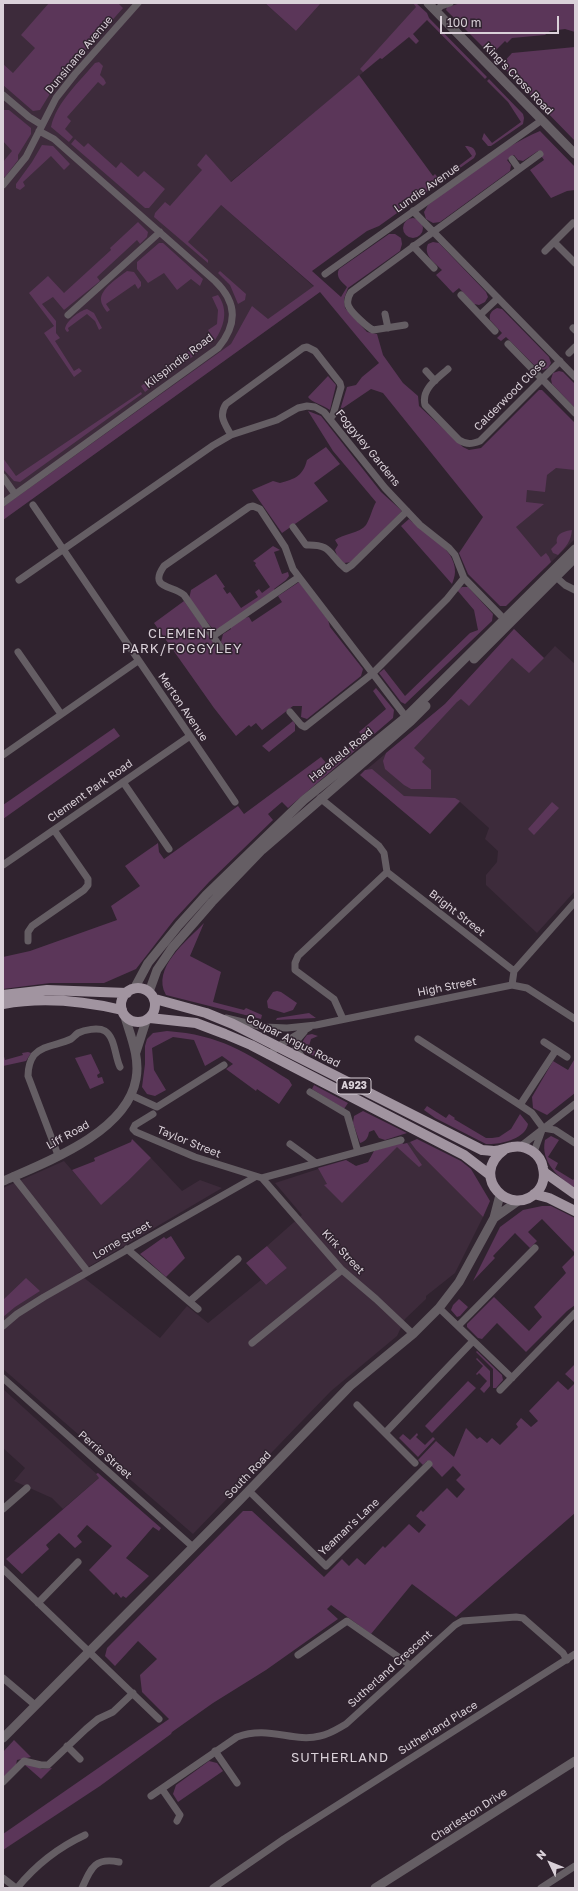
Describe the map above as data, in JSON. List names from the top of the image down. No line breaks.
{"streets":{"main road":["Coupar Angus Road","A923"],"street":["Dunsinane Avenue","King's Cross Road","Lundie Avenue","Kilspindie Road","Calderwood Close","Foggyley Gardens","Merton Avenue","Harefield Road","Clement Park Road","Bright Street","High Street","Liff Road","Taylor Street","Lorne Street","Kirk Street","Perrie Street","South Road","Yeaman's Lane","Sutherland Crescent","Sutherland Place","Charleston Drive"]},"crossings":[["Dunsinane Avenue","Kilspindie Road"],["King's Cross Road","Lundie Avenue"],["Foggyley Gardens","Merton Avenue"],["Foggyley Gardens","Harefield Road"],["Merton Avenue","Clement Park Road"],["Harefield Road","Coupar Angus Road"],["Harefield Road","Liff Road"],["High Street","Coupar Angus Road"],["Coupar Angus Road","Liff Road"],["Coupar Angus Road","South Road"],["Taylor Street","Lorne Street"],["Taylor Street","Kirk Street"],["Lorne Street","Kirk Street"],["Kirk Street","South Road"],["Perrie Street","South Road"],["South Road","Yeaman's Lane"],["Sutherland Crescent","Sutherland Place"]],"districts":["CLEMENT PARK/FOGGYLEY","SUTHERLAND"],"scale_bar":"100 m","north":"top left"}
